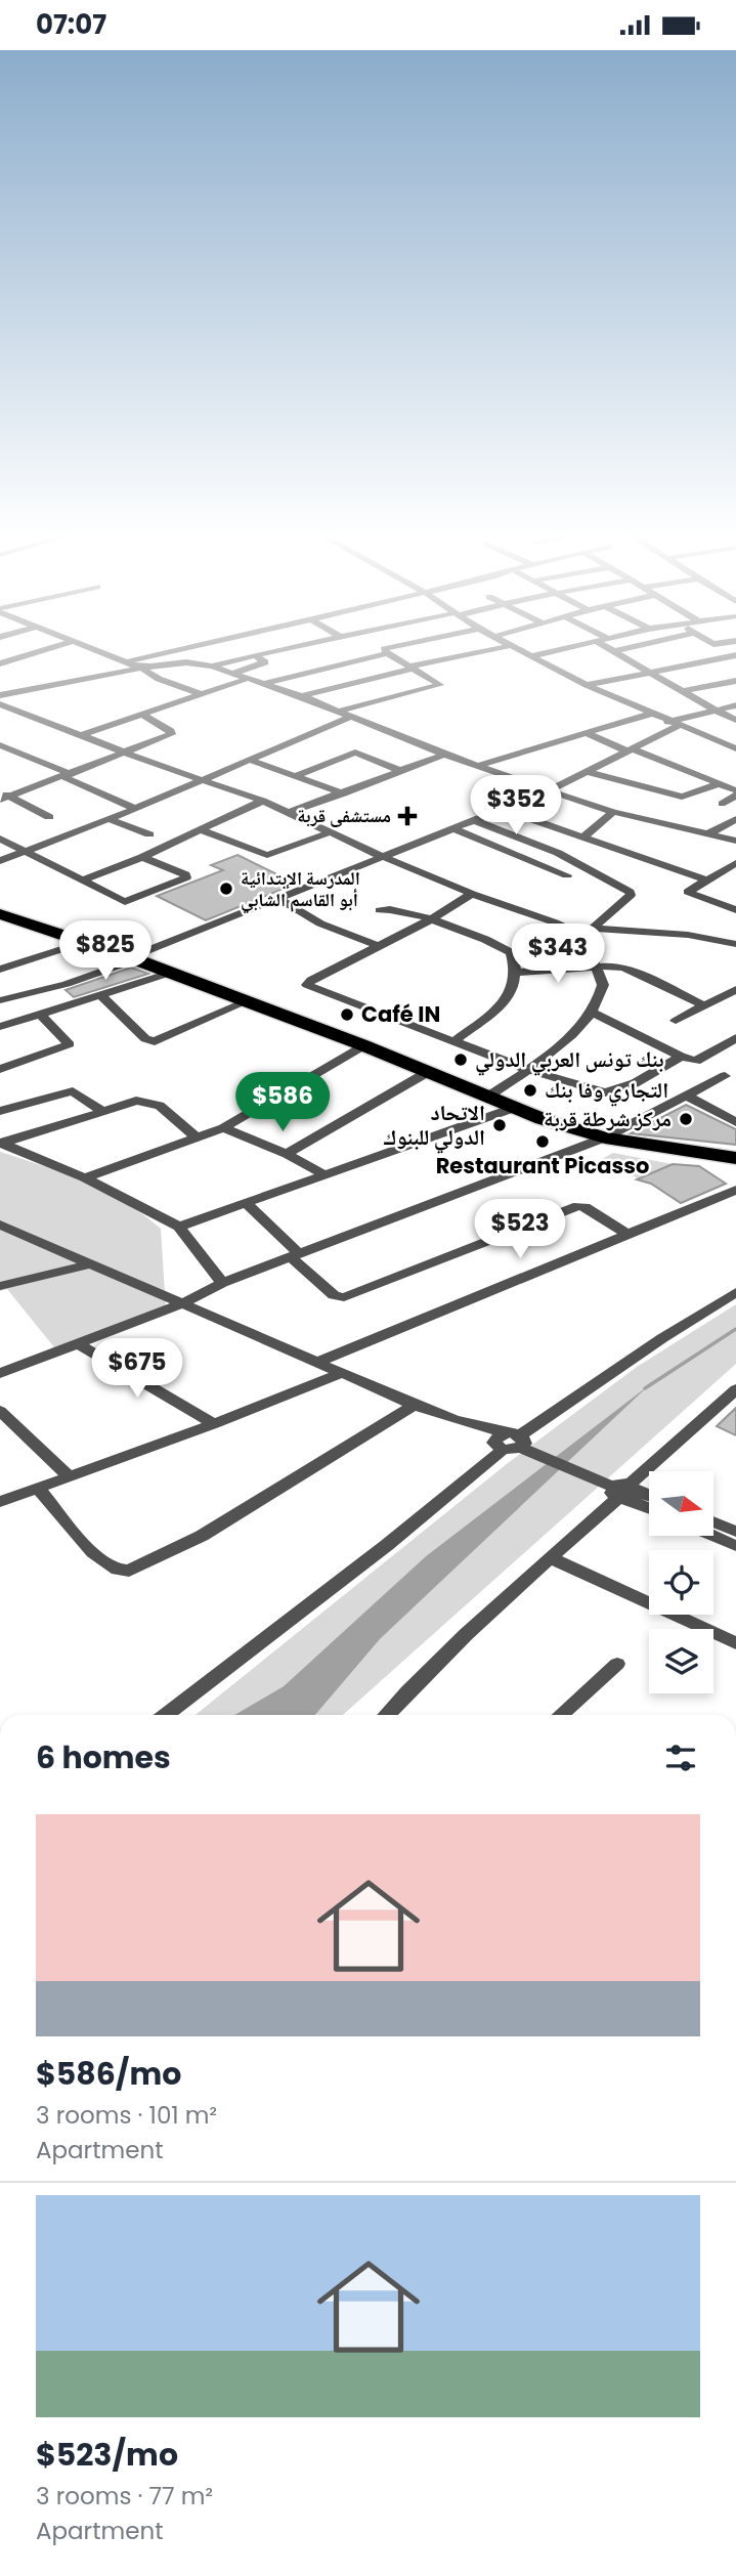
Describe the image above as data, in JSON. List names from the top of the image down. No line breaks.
{"places":{"health":["مستشفى قربة"],"other":["المدرسة الإبتدائية أبو القاسم الشابي","Café IN","بنك تونس العربي الدولي","التجاري وفا بنك","مركز شرطة قربة","الاتحاد الدولي للبنوك","Restaurant Picasso"]},"north":"right","page":{"status":"07:07","price":["$352","$825","$343","$586","$523","$675"],"heading":"6 homes","list":[{"name":"$586/mo","note":"3 rooms · 101 m² · Apartment"},{"name":"$523/mo","note":"3 rooms · 77 m² · Apartment"}]}}
